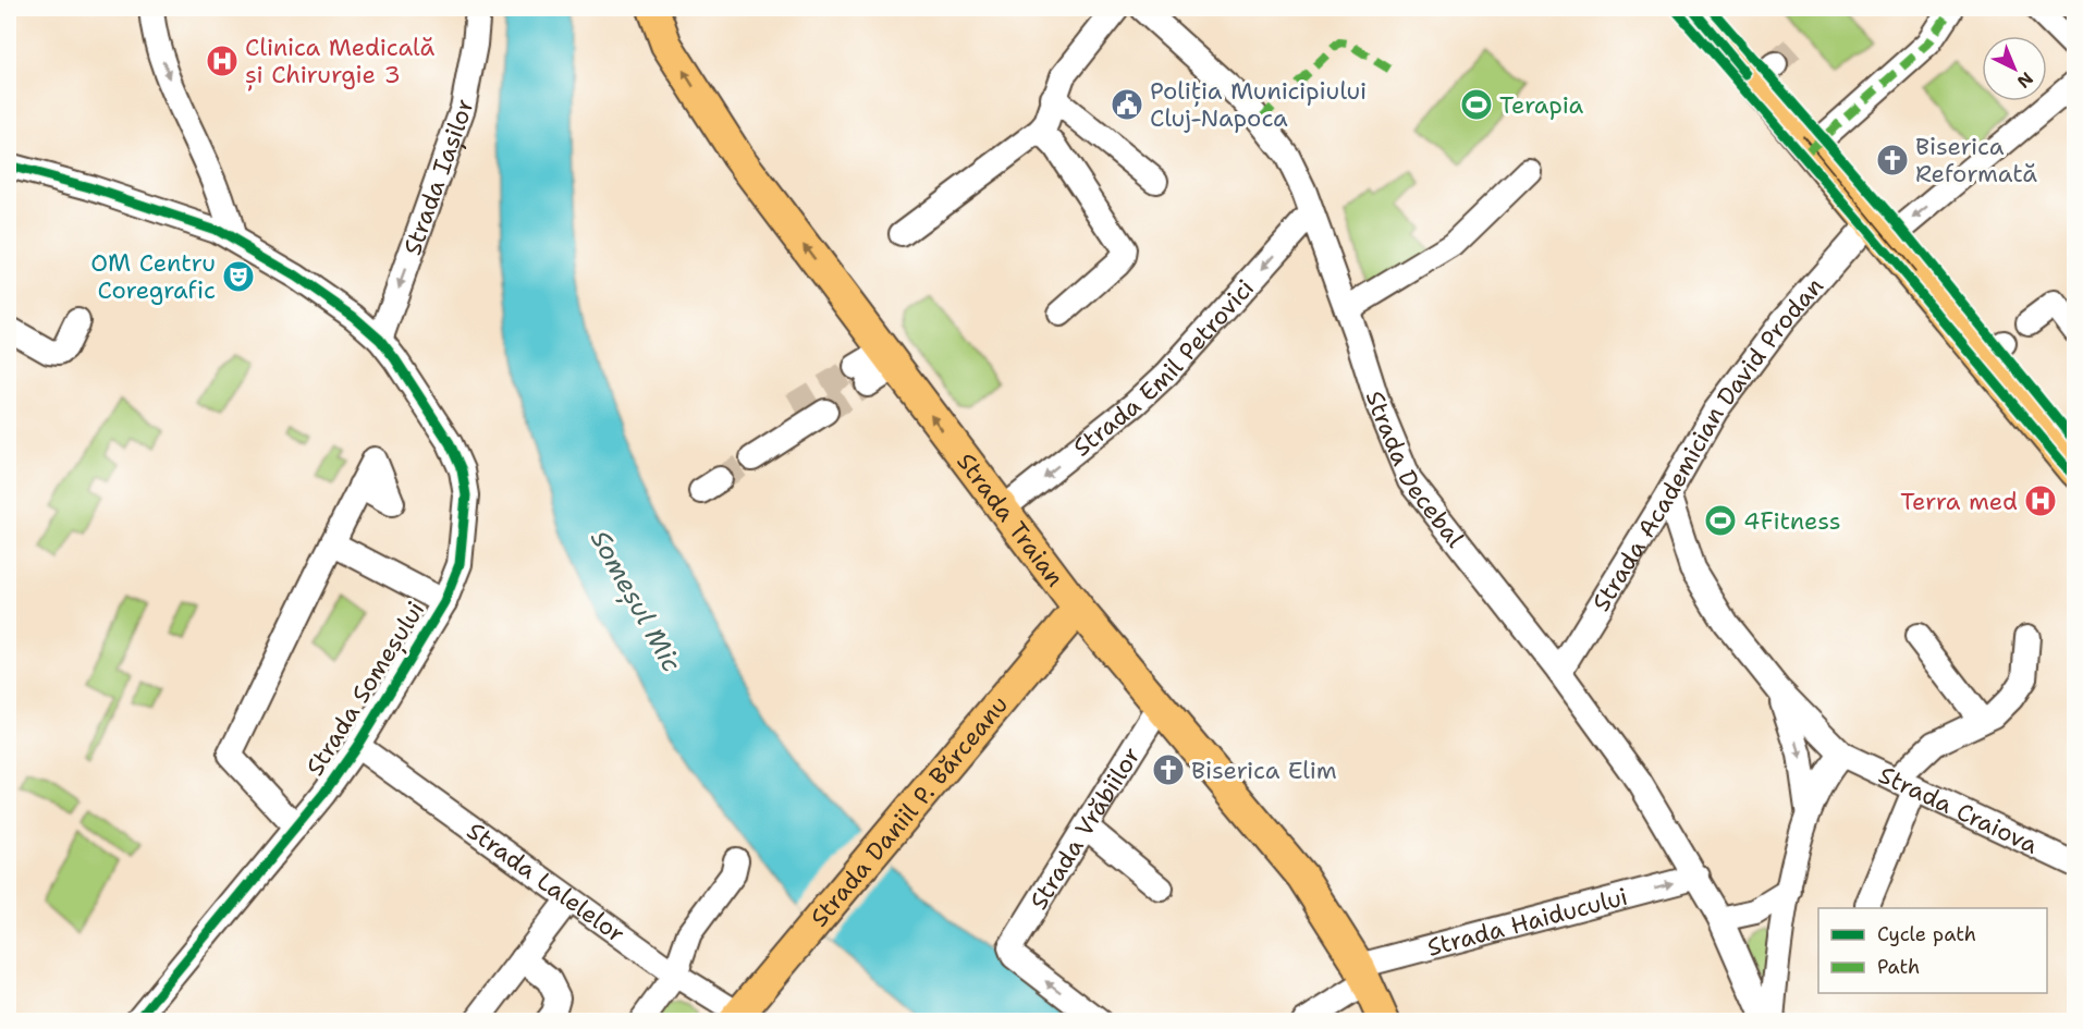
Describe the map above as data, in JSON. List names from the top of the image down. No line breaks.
{"streets":{"main road":["Strada Traian","Strada Daniil P. Bărceanu"],"street":["Strada Iașilor","Strada Emil Petrovici","Strada Academician David Prodan","Strada Decebal","Strada Someșului","Strada Craiova","Strada Vrăbiilor","Strada Lalelelor","Strada Haiducului"]},"crossings":[["Strada Iașilor","Strada Someșului"],["Strada Emil Petrovici","Strada Decebal"],["Strada Emil Petrovici","Strada Traian"],["Strada Academician David Prodan","Strada Decebal"],["Strada Decebal","Strada Haiducului"],["Strada Traian","Strada Daniil P. Bărceanu"],["Strada Traian","Strada Vrăbiilor"],["Strada Traian","Strada Haiducului"],["Strada Someșului","Strada Lalelelor"],["Strada Daniil P. Bărceanu","Strada Lalelelor"]],"one_way":["Strada Iașilor","Strada Emil Petrovici","Strada Traian","Strada Haiducului"],"water":["Someșul Mic"],"places":{"hospital":["Clinica Medicală și Chirurgie 3","Terra med"],"public building":["Poliția Municipiului Cluj-Napoca"],"sports":["Terapia","4Fitness"],"church":["Biserica Reformată","Biserica Elim"],"theatre":["OM Centru Coregrafic"]},"legend":["Cycle path","Path"],"north":"bottom right"}
